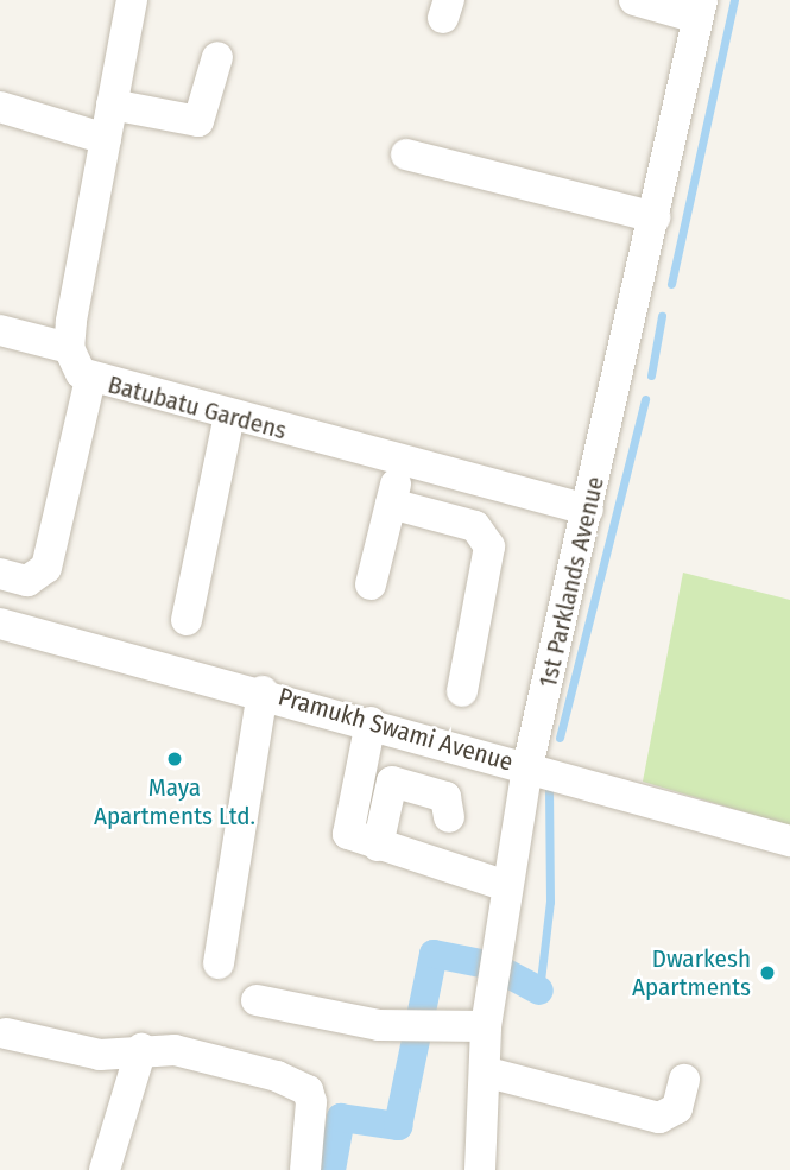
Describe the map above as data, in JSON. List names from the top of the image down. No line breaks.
{"streets":{"street":["Batubatu Gardens","1st Parklands Avenue","Pramukh Swami Avenue"]},"crossings":[["Batubatu Gardens","1st Parklands Avenue"],["1st Parklands Avenue","Pramukh Swami Avenue"]],"places":["Maya Apartments Ltd.","Dwarkesh Apartments"]}
